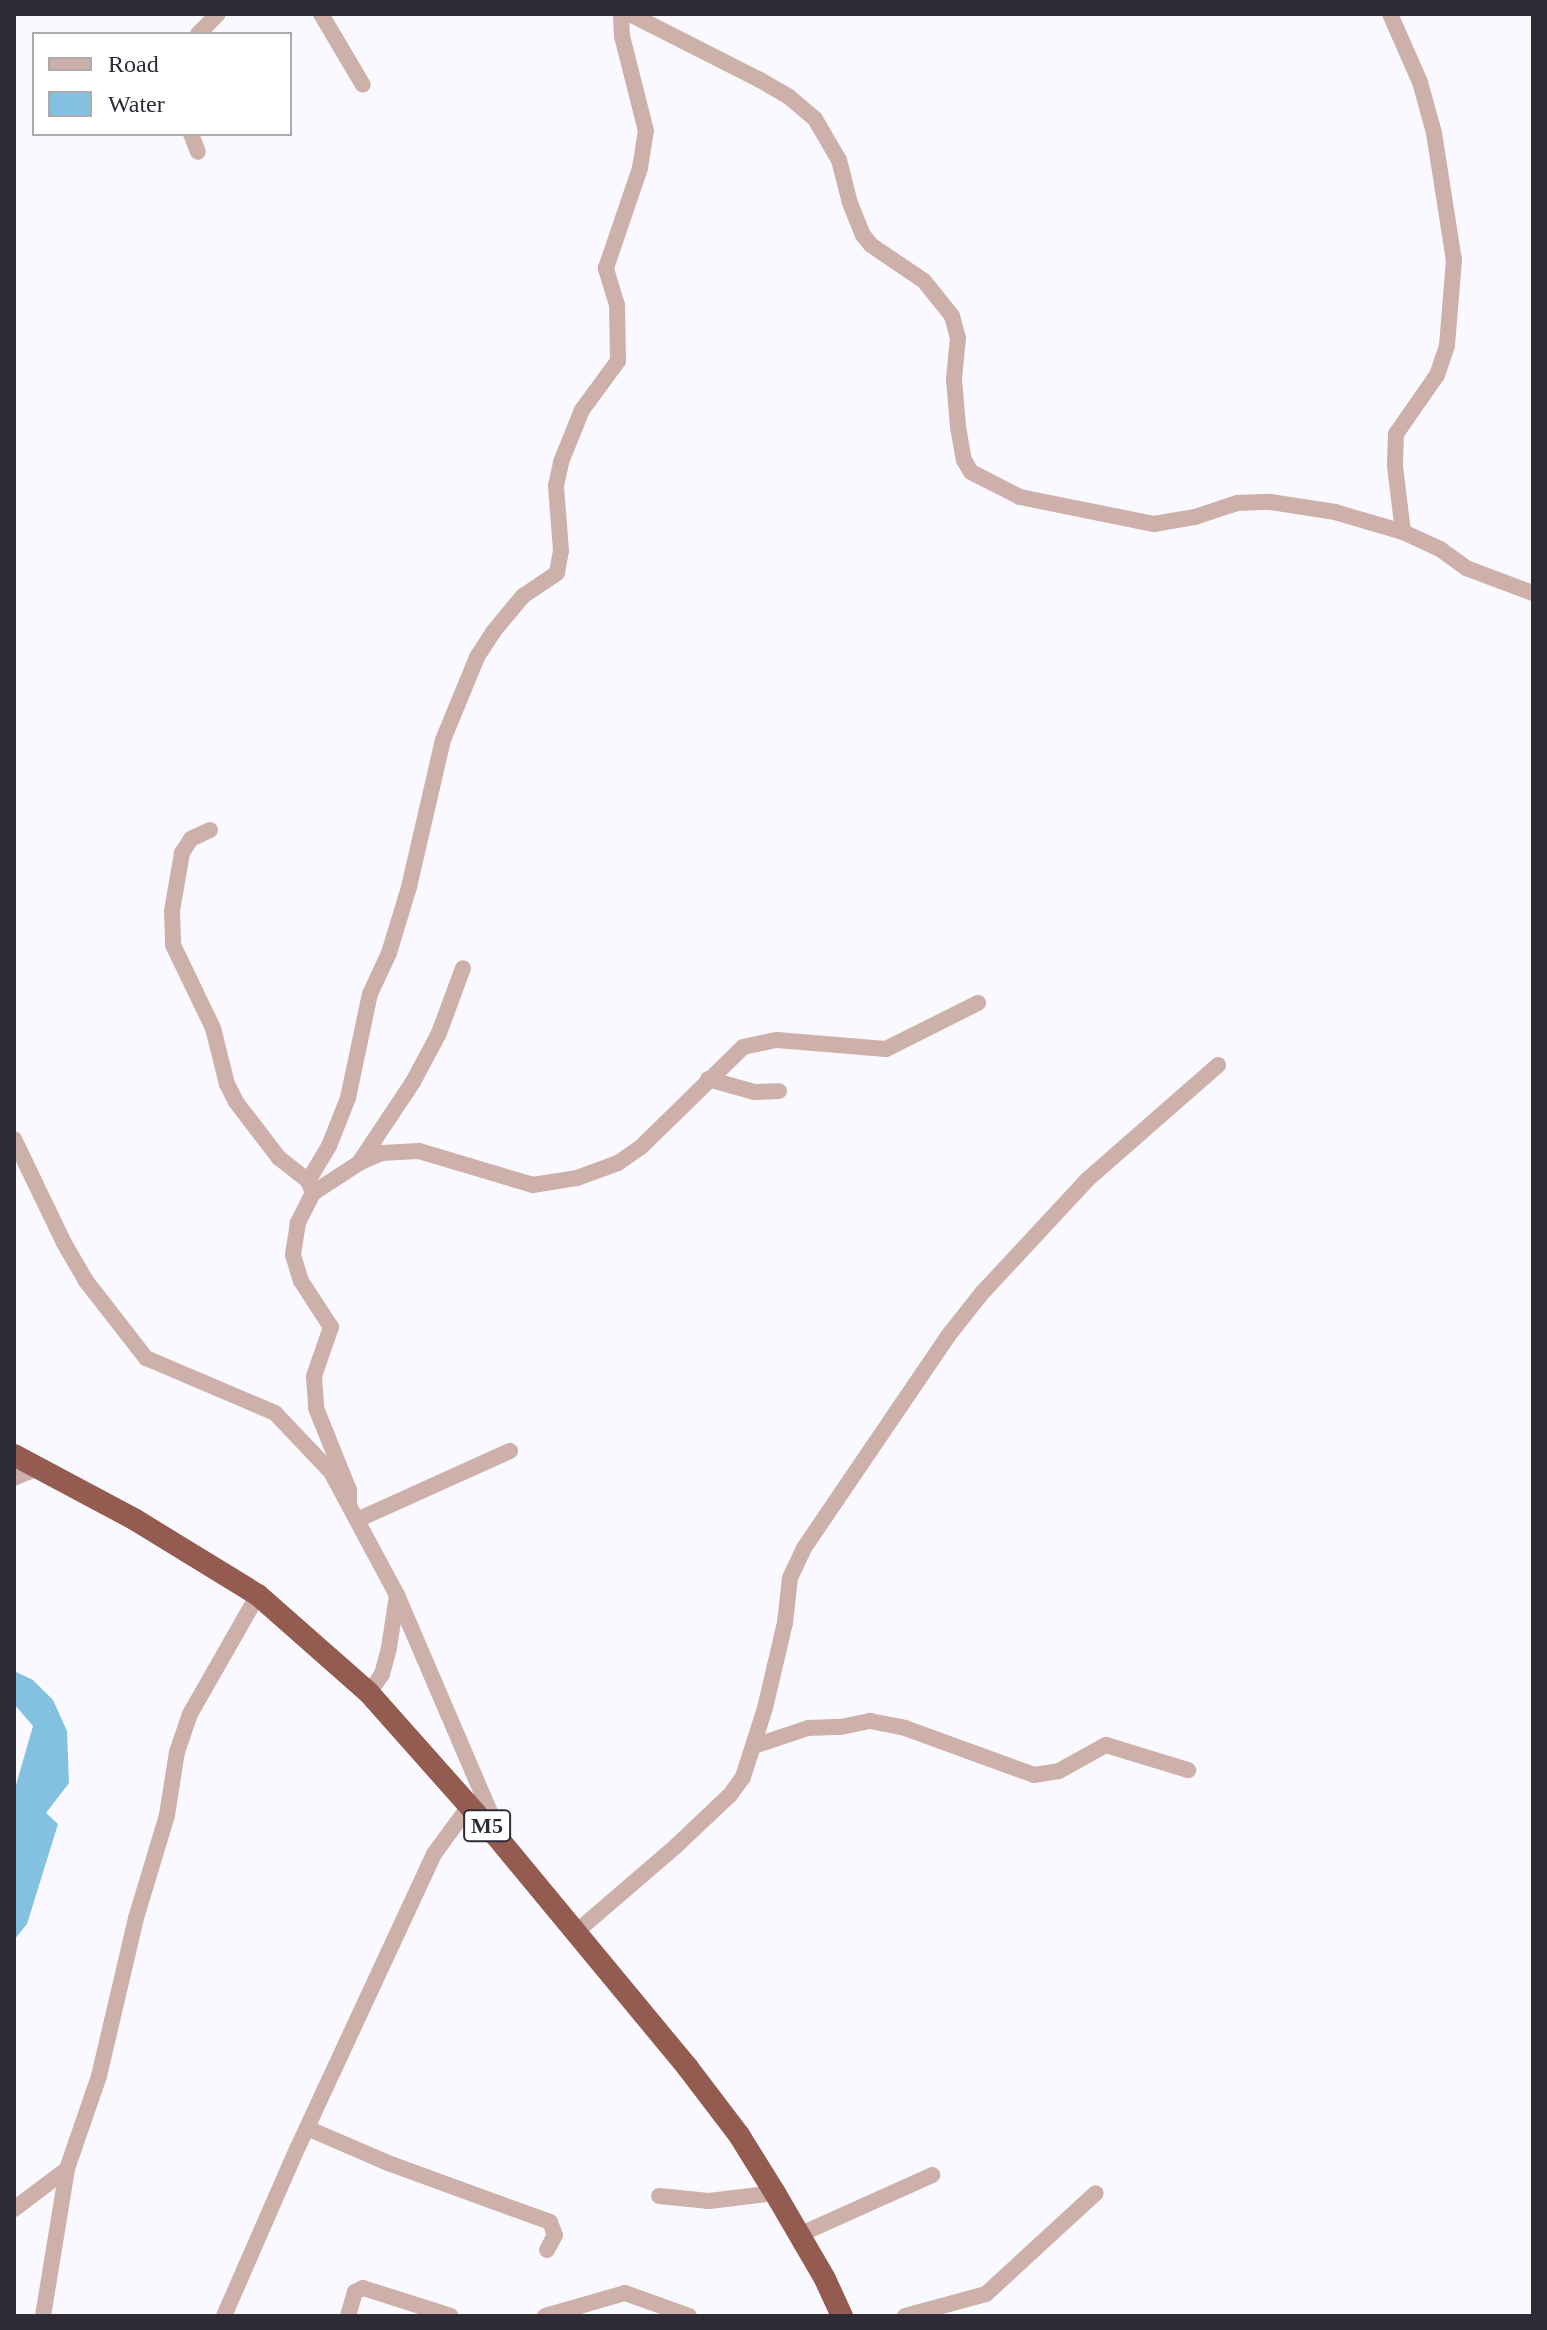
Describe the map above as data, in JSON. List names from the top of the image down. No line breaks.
{"streets":{"highway":["M5"]},"legend":["Road","Water"]}
